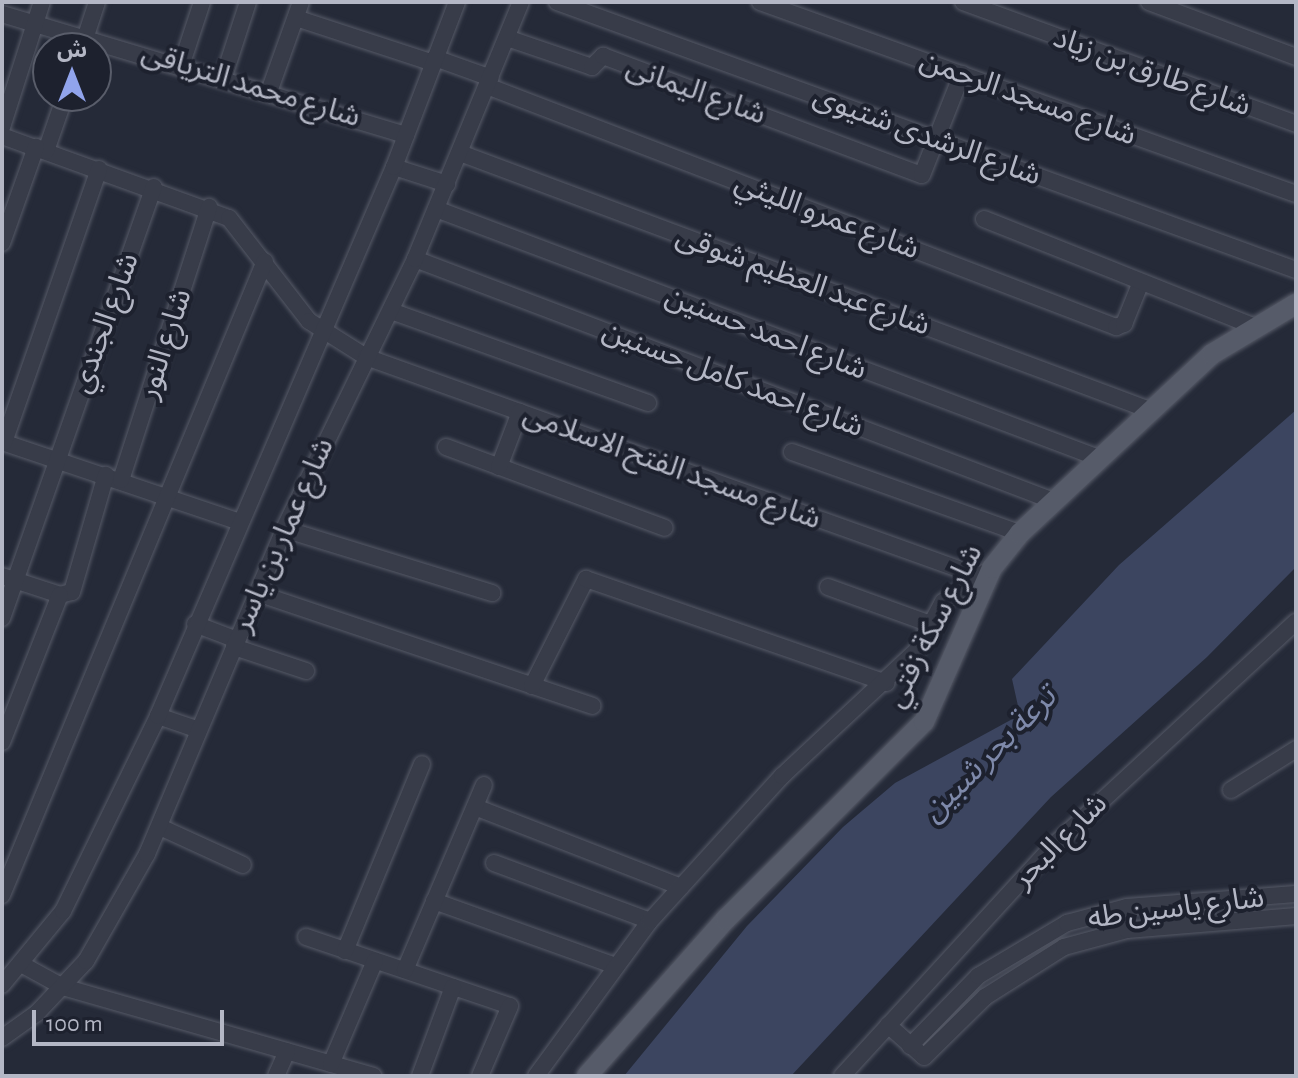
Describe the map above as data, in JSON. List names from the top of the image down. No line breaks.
{"streets":{"main road":["شارع سكة زفتي"],"street":["شارع طارق بن زياد","شارع محمد الترياقى","شارع اليمانى","شارع مسجد الرحمن","شارع الرشدى شتيوى","شارع عمرو الليثي","شارع عبد العظيم شوقى","شارع الجندي","شارع احمد حسنين","شارع النور","شارع احمد كامل حسنين","شارع مسجد الفتح الاسلامى","شارع عمار بن ياسر","شارع البحر","شارع ياسين طه"]},"crossings":[["شارع محمد الترياقى","شارع عمار بن ياسر"],["شارع اليمانى","شارع مسجد الرحمن"],["شارع اليمانى","شارع الرشدى شتيوى"],["شارع اليمانى","شارع عمار بن ياسر"],["شارع عمرو الليثي","شارع عمار بن ياسر"],["شارع عبد العظيم شوقى","شارع عمار بن ياسر"],["شارع عبد العظيم شوقى","شارع سكة زفتي"],["شارع الجندي","شارع مسجد الفتح الاسلامى"],["شارع احمد حسنين","شارع عمار بن ياسر"],["شارع احمد حسنين","شارع سكة زفتي"],["شارع النور","شارع مسجد الفتح الاسلامى"],["شارع احمد كامل حسنين","شارع عمار بن ياسر"],["شارع احمد كامل حسنين","شارع سكة زفتي"],["شارع مسجد الفتح الاسلامى","شارع عمار بن ياسر"],["شارع مسجد الفتح الاسلامى","شارع سكة زفتي"]],"water":["ترعة بحر شبين"],"scale_bar":"100 m","north":"top"}
